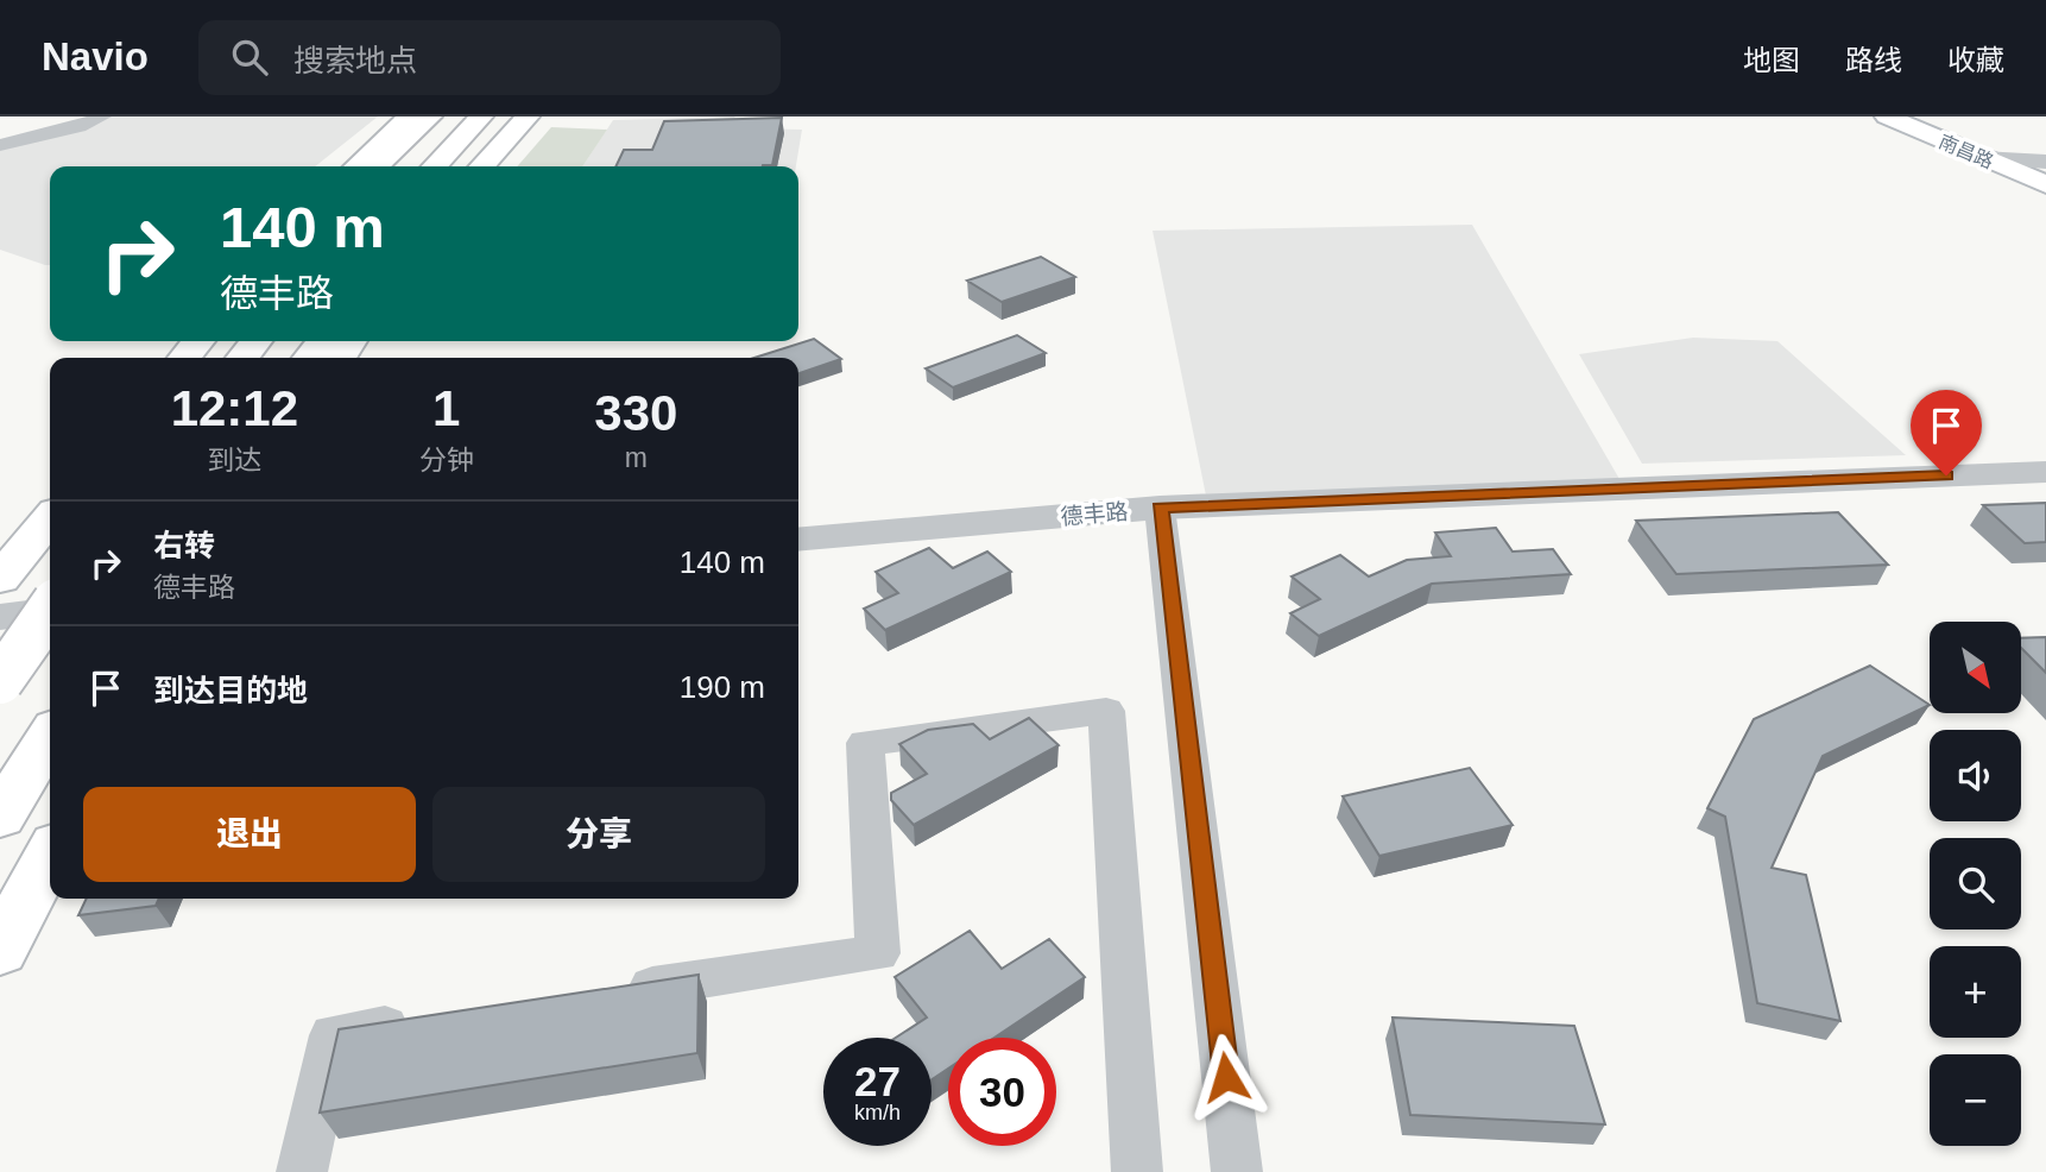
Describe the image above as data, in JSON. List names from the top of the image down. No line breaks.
{"streets":{"main road":["南昌路"],"street":["德丰路"]},"north":"bottom right","page":{"header":"Navio","search":"搜索地点","nav":["地图","路线","收藏"],"turn":["140 m","德丰路"],"eta":["12:12","到达","1","分钟","330","m"],"list":[{"name":"右转","note":"德丰路","value":"140 m"},{"name":"到达目的地","value":"190 m"}],"map_buttons":["+","−"],"buttons":["退出","分享"],"speed":"27 km/h","limit":"30"}}
